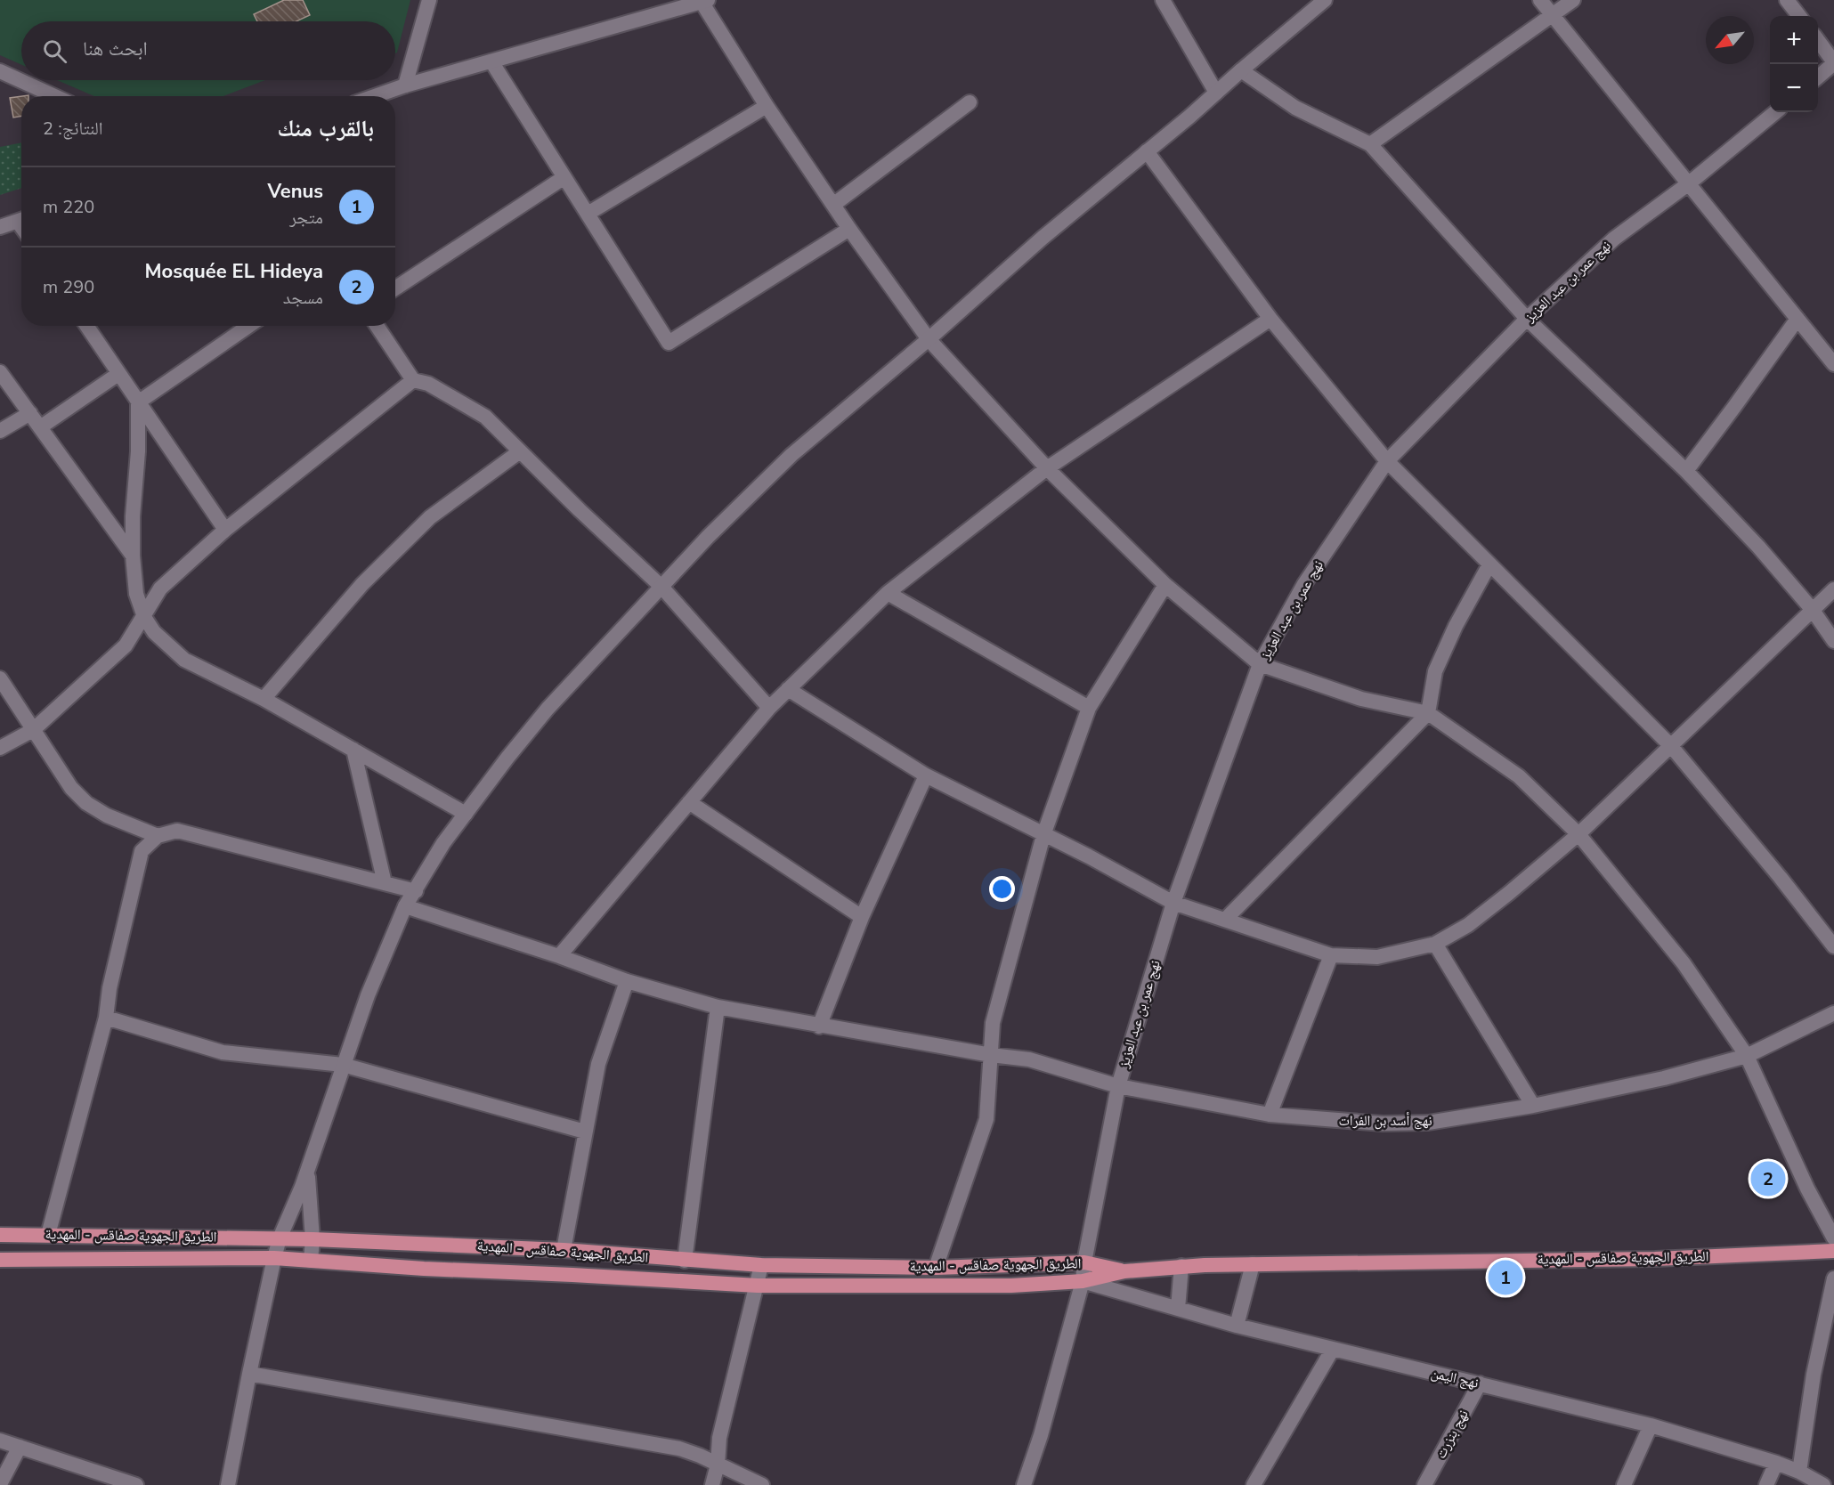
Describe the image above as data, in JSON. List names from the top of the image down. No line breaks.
{"streets":{"main road":["الطريق الجهوية صفاقس - المهدية"],"street":["نهج عمر بن عبد العزيز","نهج أسد بن الفرات","نهج اليمن","نهج بنزرت"]},"crossings":[["نهج عمر بن عبد العزيز","نهج أسد بن الفرات"],["نهج عمر بن عبد العزيز","الطريق الجهوية صفاقس - المهدية"],["نهج عمر بن عبد العزيز","نهج اليمن"],["الطريق الجهوية صفاقس - المهدية","نهج اليمن"],["نهج اليمن","نهج بنزرت"]],"north":"bottom left","page":{"map_buttons":["+","−"],"search":"ابحث هنا","heading":["بالقرب منك","النتائج: 2"],"list":[{"mark":"1","name":"Venus","note":"متجر","value":"220 m"},{"mark":"2","name":"Mosquée EL Hideya","note":"مسجد","value":"290 m"}],"pins":["2","1"]}}
